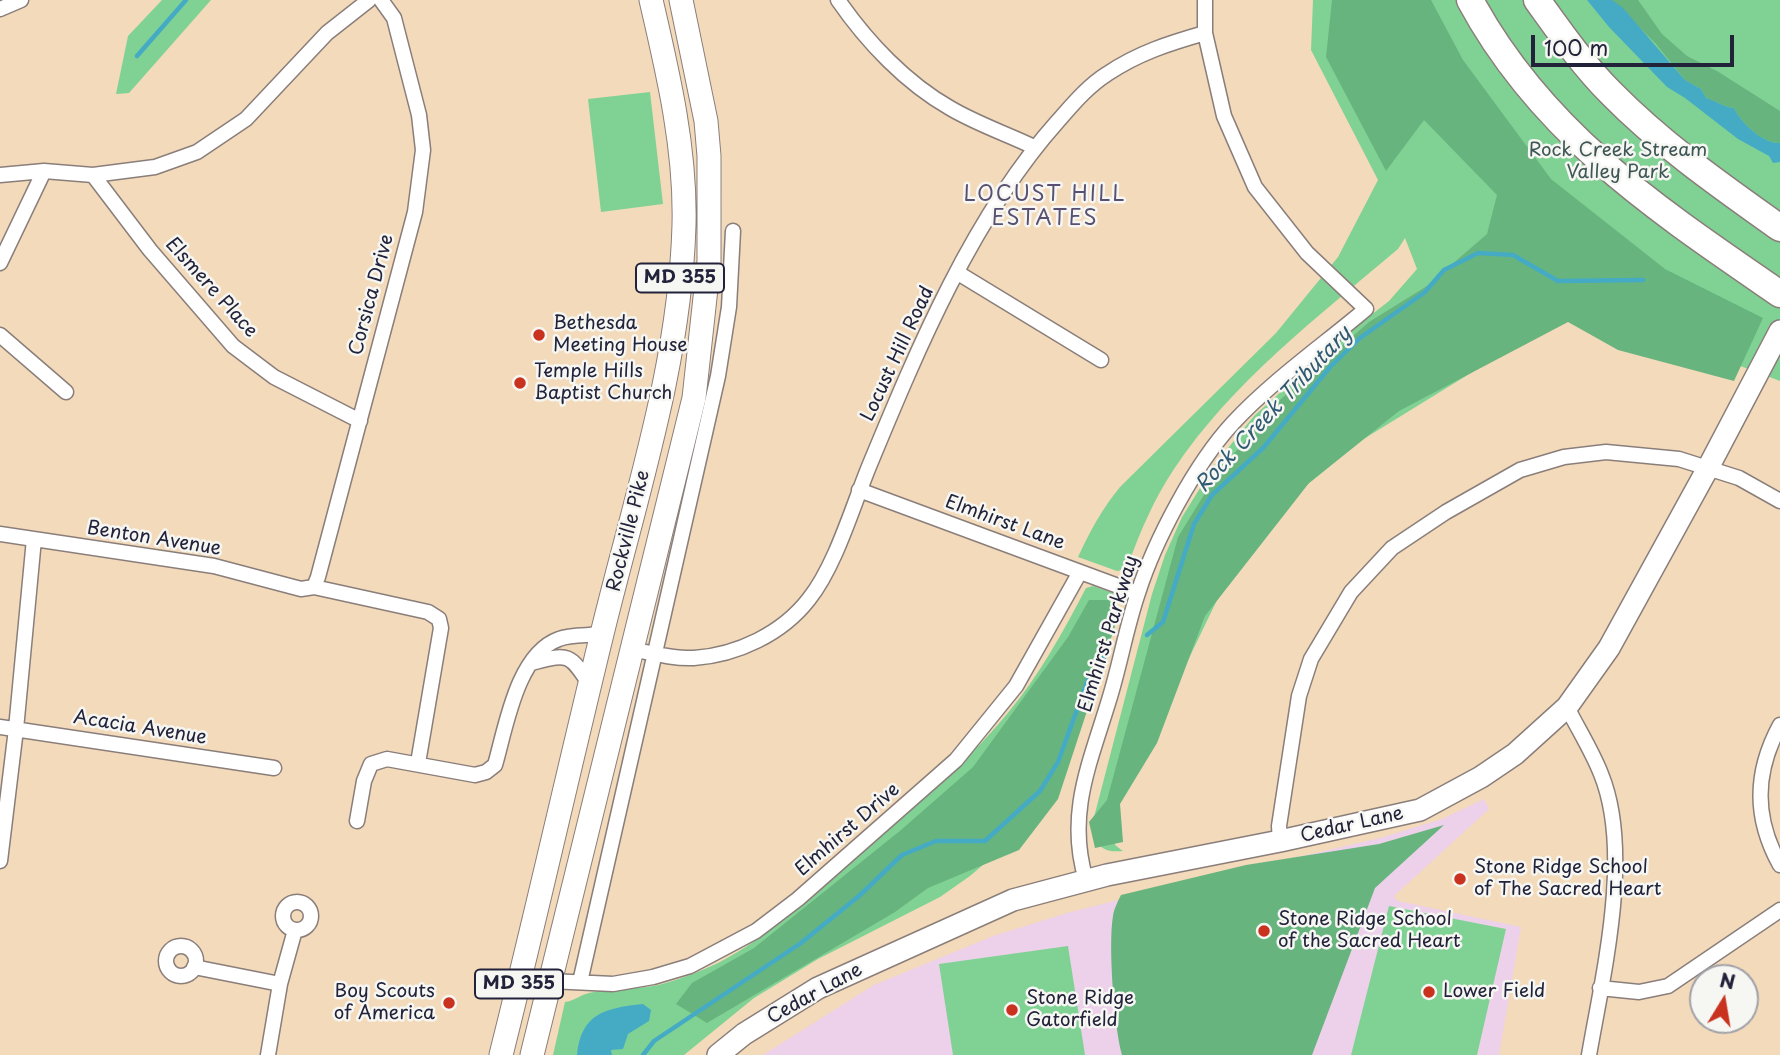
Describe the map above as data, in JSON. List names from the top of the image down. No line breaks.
{"streets":{"main road":["MD 355","Rockville Pike"],"street":["Elsmere Place","Corsica Drive","Locust Hill Road","Elmhirst Lane","Benton Avenue","Elmhirst Parkway","Acacia Avenue","Cedar Lane","Elmhirst Drive"]},"crossings":[["Elsmere Place","Corsica Drive"],["Corsica Drive","Benton Avenue"],["Locust Hill Road","Elmhirst Lane"],["Locust Hill Road","Rockville Pike"],["Locust Hill Road","Elmhirst Parkway"],["Elmhirst Lane","Elmhirst Parkway"],["Elmhirst Lane","Elmhirst Drive"],["Rockville Pike","Elmhirst Drive"],["Elmhirst Parkway","Cedar Lane"]],"districts":["LOCUST HILL ESTATES"],"water":["Rock Creek Tributary"],"parks":["Rock Creek Stream Valley Park"],"places":["Bethesda Meeting House","Temple Hills Baptist Church","Stone Ridge School of The Sacred Heart","Stone Ridge School of the Sacred Heart","Lower Field","Boy Scouts of America","Stone Ridge Gatorfield"],"scale_bar":"100 m","north":"top"}
